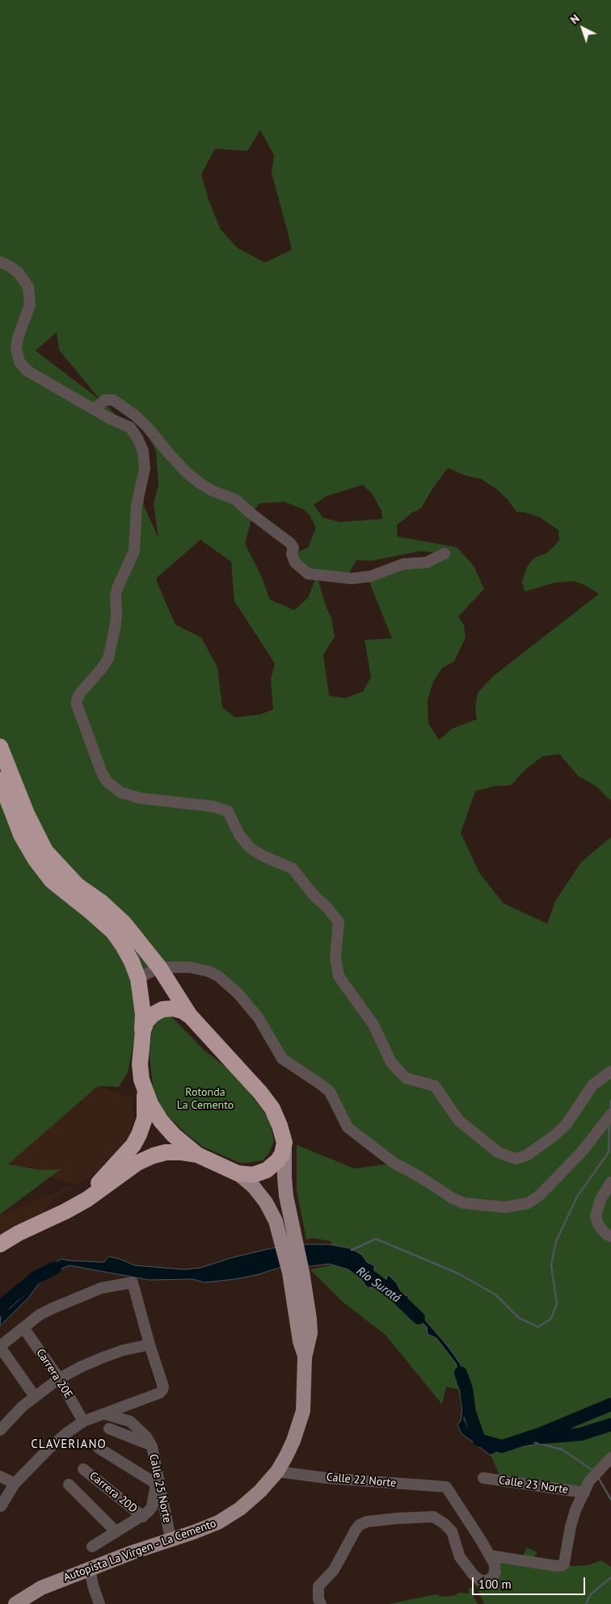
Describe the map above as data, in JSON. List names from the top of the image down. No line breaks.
{"streets":{"main road":["Autopista La Virgen - La Cemento"],"street":["Carrera 20E","Calle 22 Norte","Calle 23 Norte","Calle 25 Norte","Carrera 20D"]},"crossings":[["Calle 22 Norte","Autopista La Virgen - La Cemento"],["Calle 25 Norte","Autopista La Virgen - La Cemento"]],"districts":["CLAVERIANO"],"water":["Río Suratá"],"parks":["Rotonda La Cemento"],"scale_bar":"100 m","north":"top left"}
